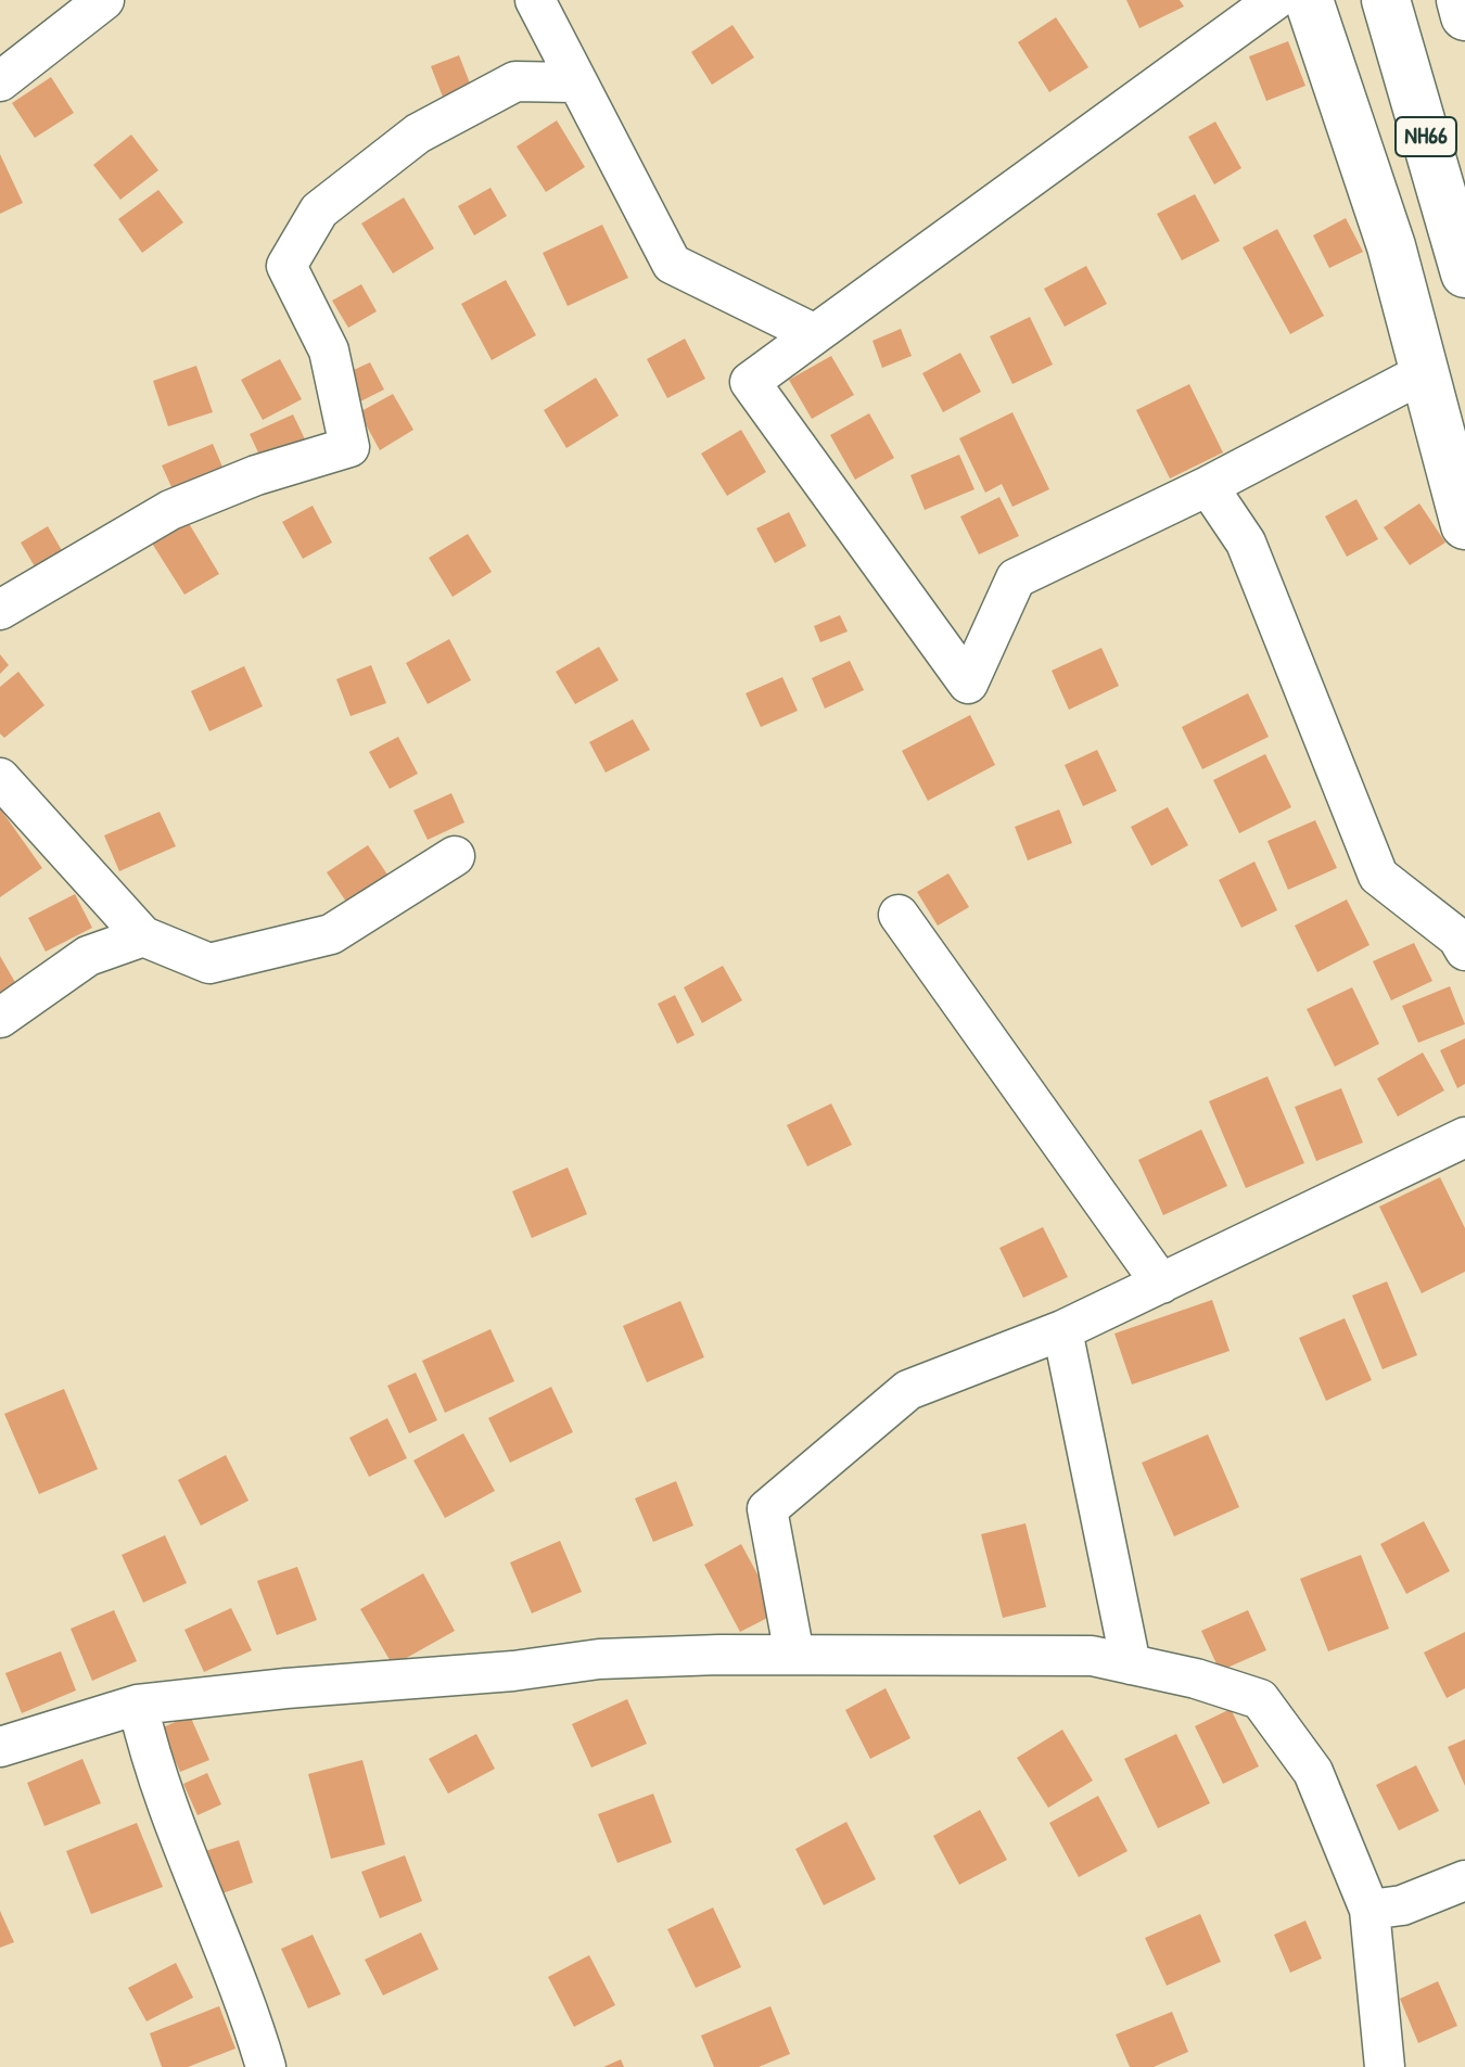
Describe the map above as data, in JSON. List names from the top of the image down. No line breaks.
{"streets":{"main road":["NH66"]}}
